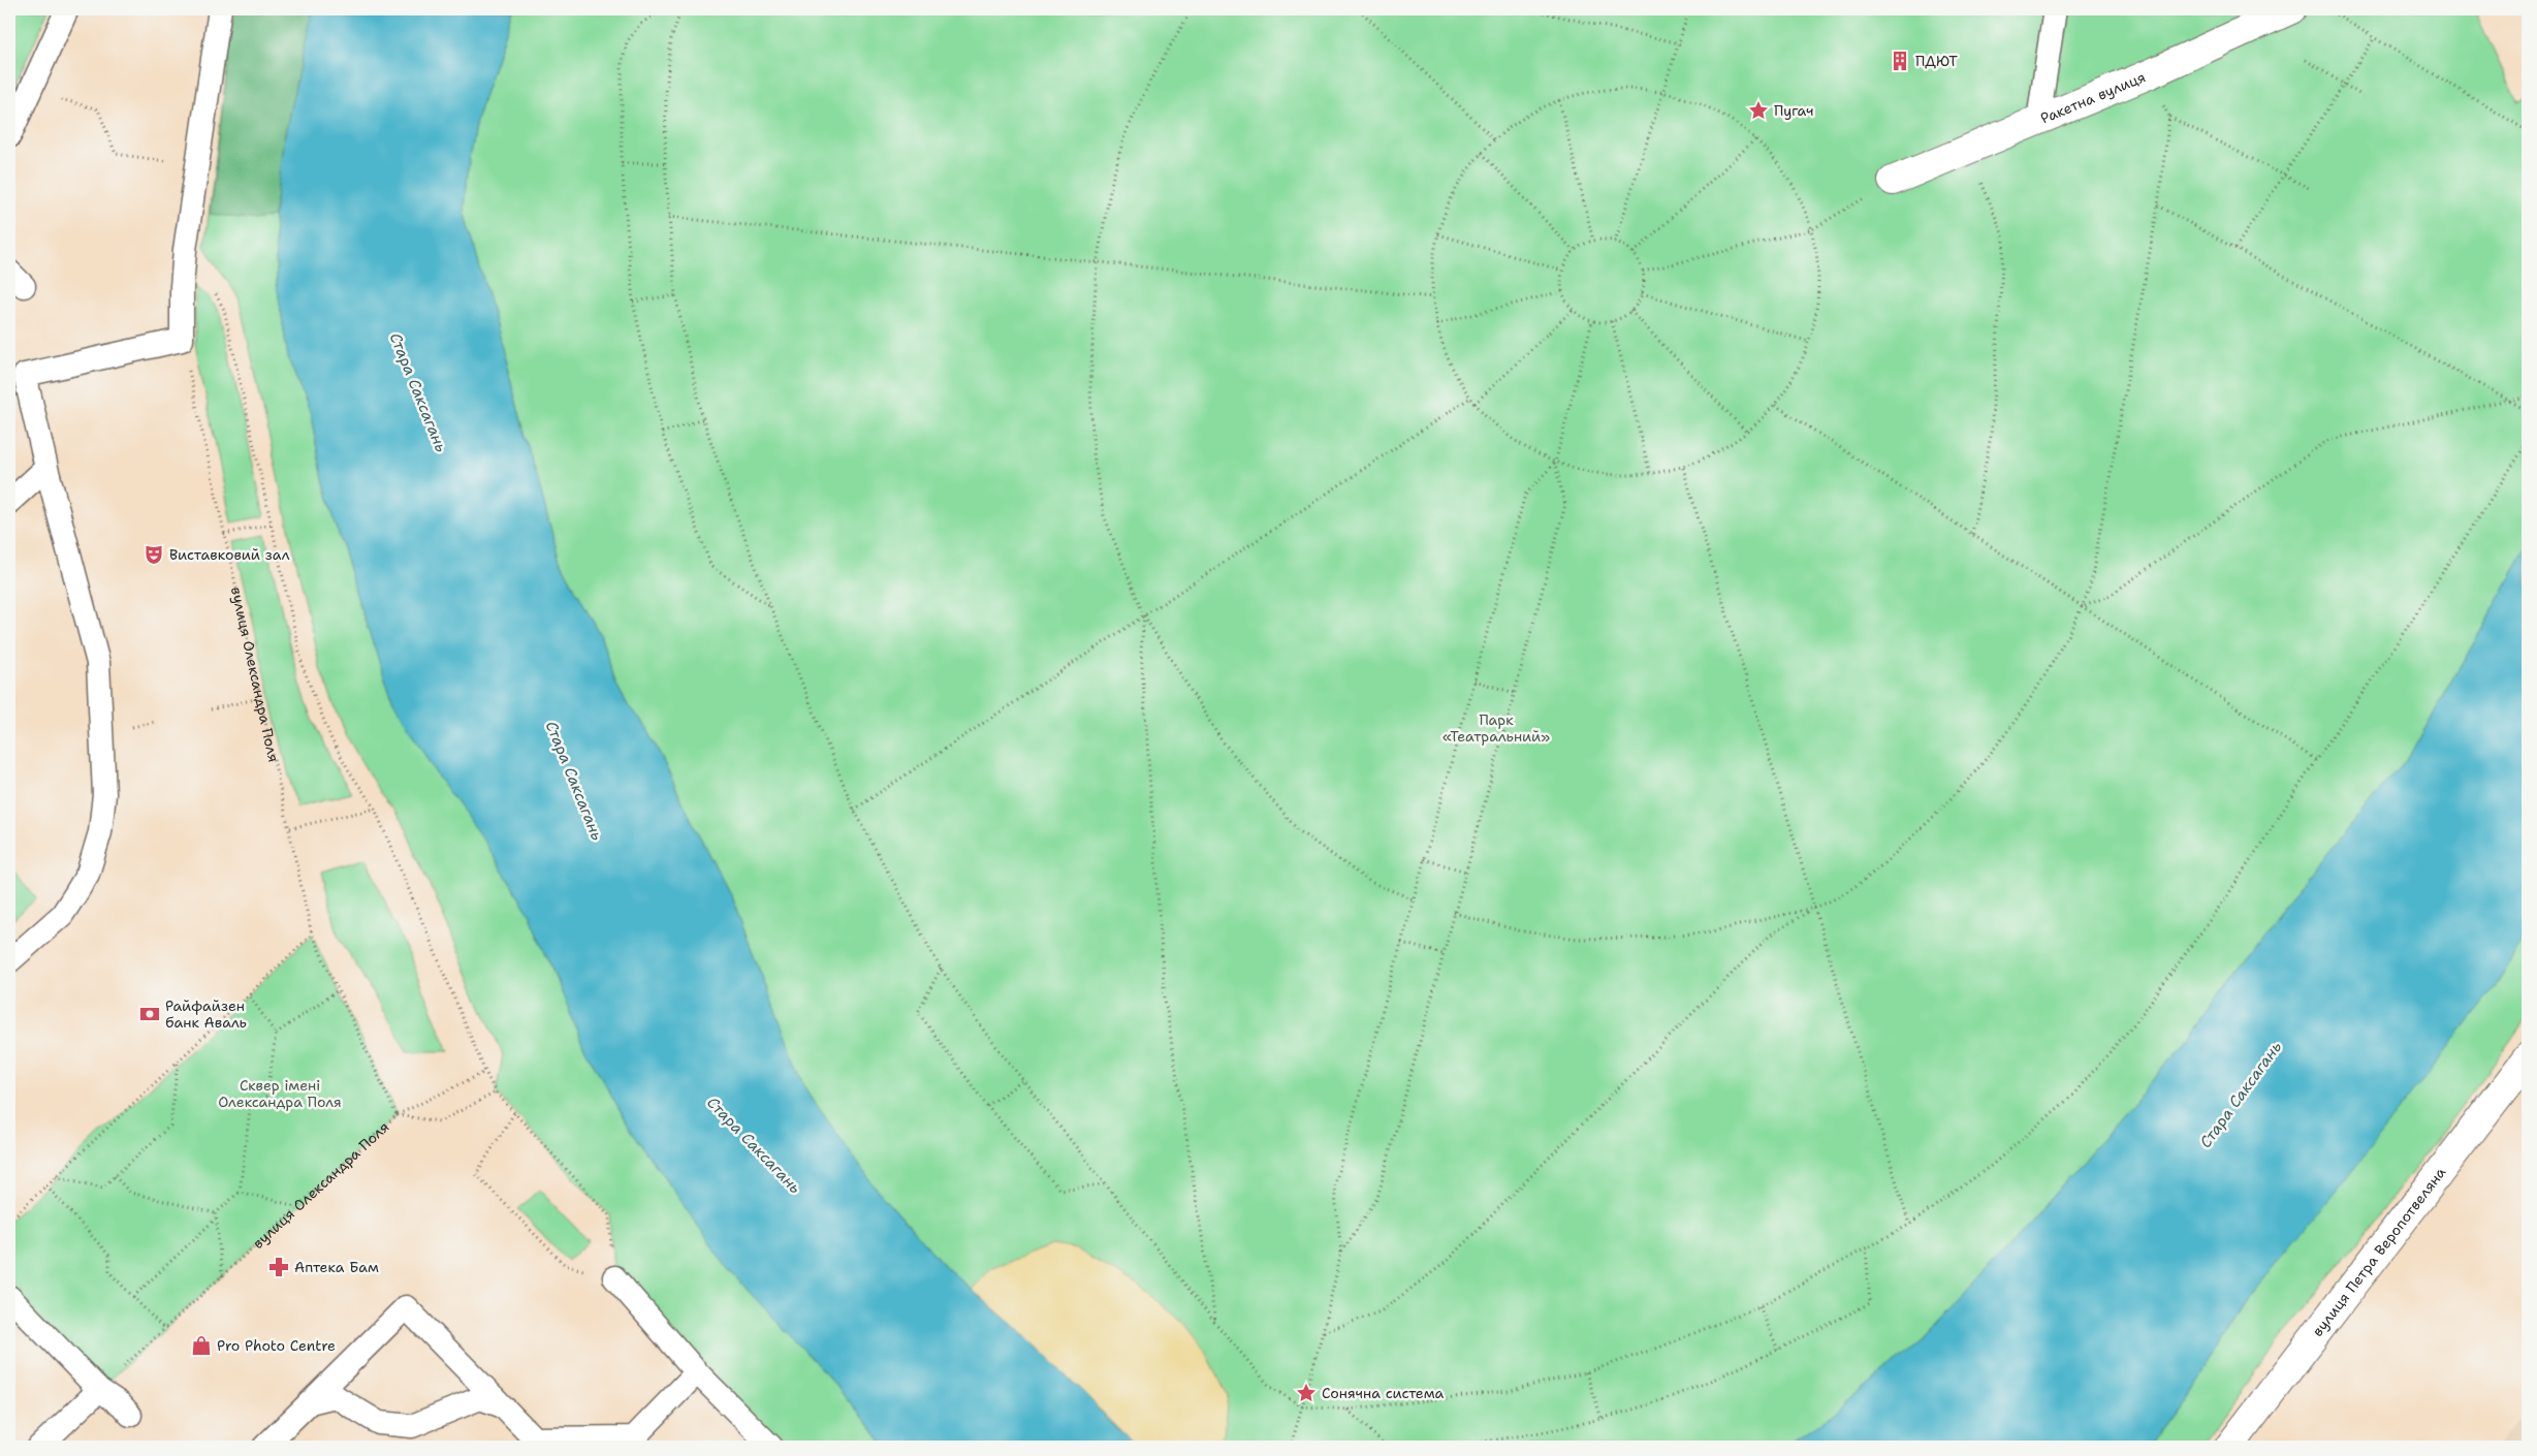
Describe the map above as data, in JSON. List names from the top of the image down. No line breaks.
{"streets":{"street":["Ракетна вулиця","вулиця Петра Веропотвеляна"],"path":["вулиця Олександра Поля"]},"water":["Стара Саксагань"],"parks":["Парк «Театральний»","Сквер імені Олександра Поля"],"places":{"building":["ПДЮТ"],"place":["Пугач","Сонячна система"],"theatre":["Виставковий зал"],"bank":["Райфайзен банк Аваль"],"pharmacy":["Аптека Бам"],"shop":["Pro Photo Centre"]}}
